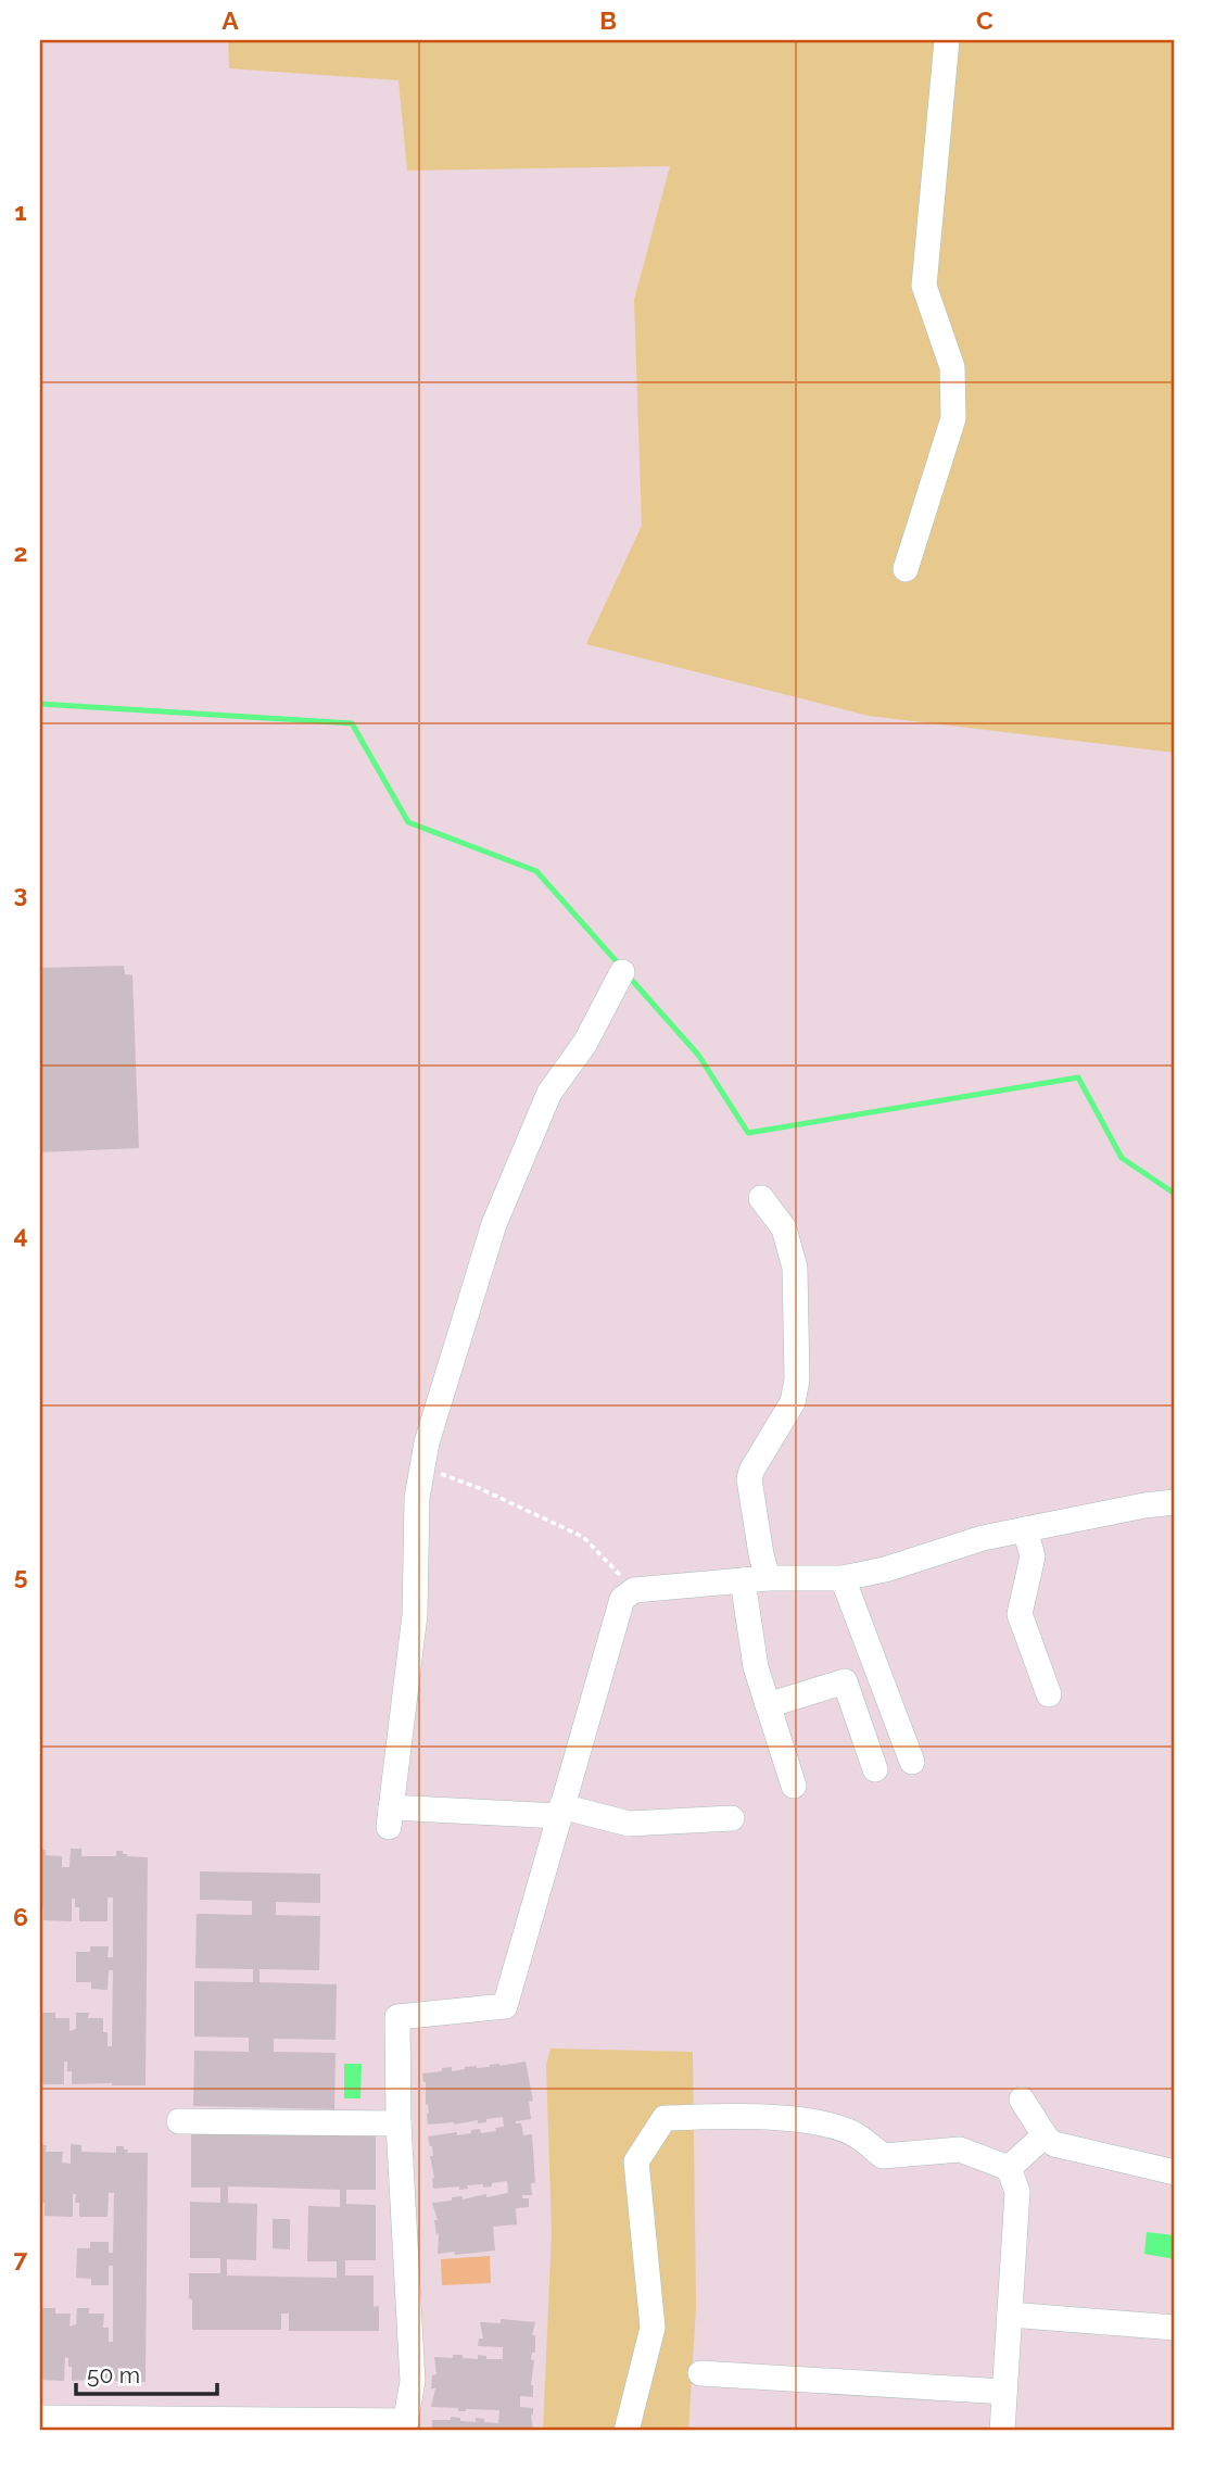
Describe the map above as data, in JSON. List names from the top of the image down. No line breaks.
{"scale_bar":"50 m","grid":{"columns":["A","B","C"],"rows":["1","2","3","4","5","6","7"]}}
